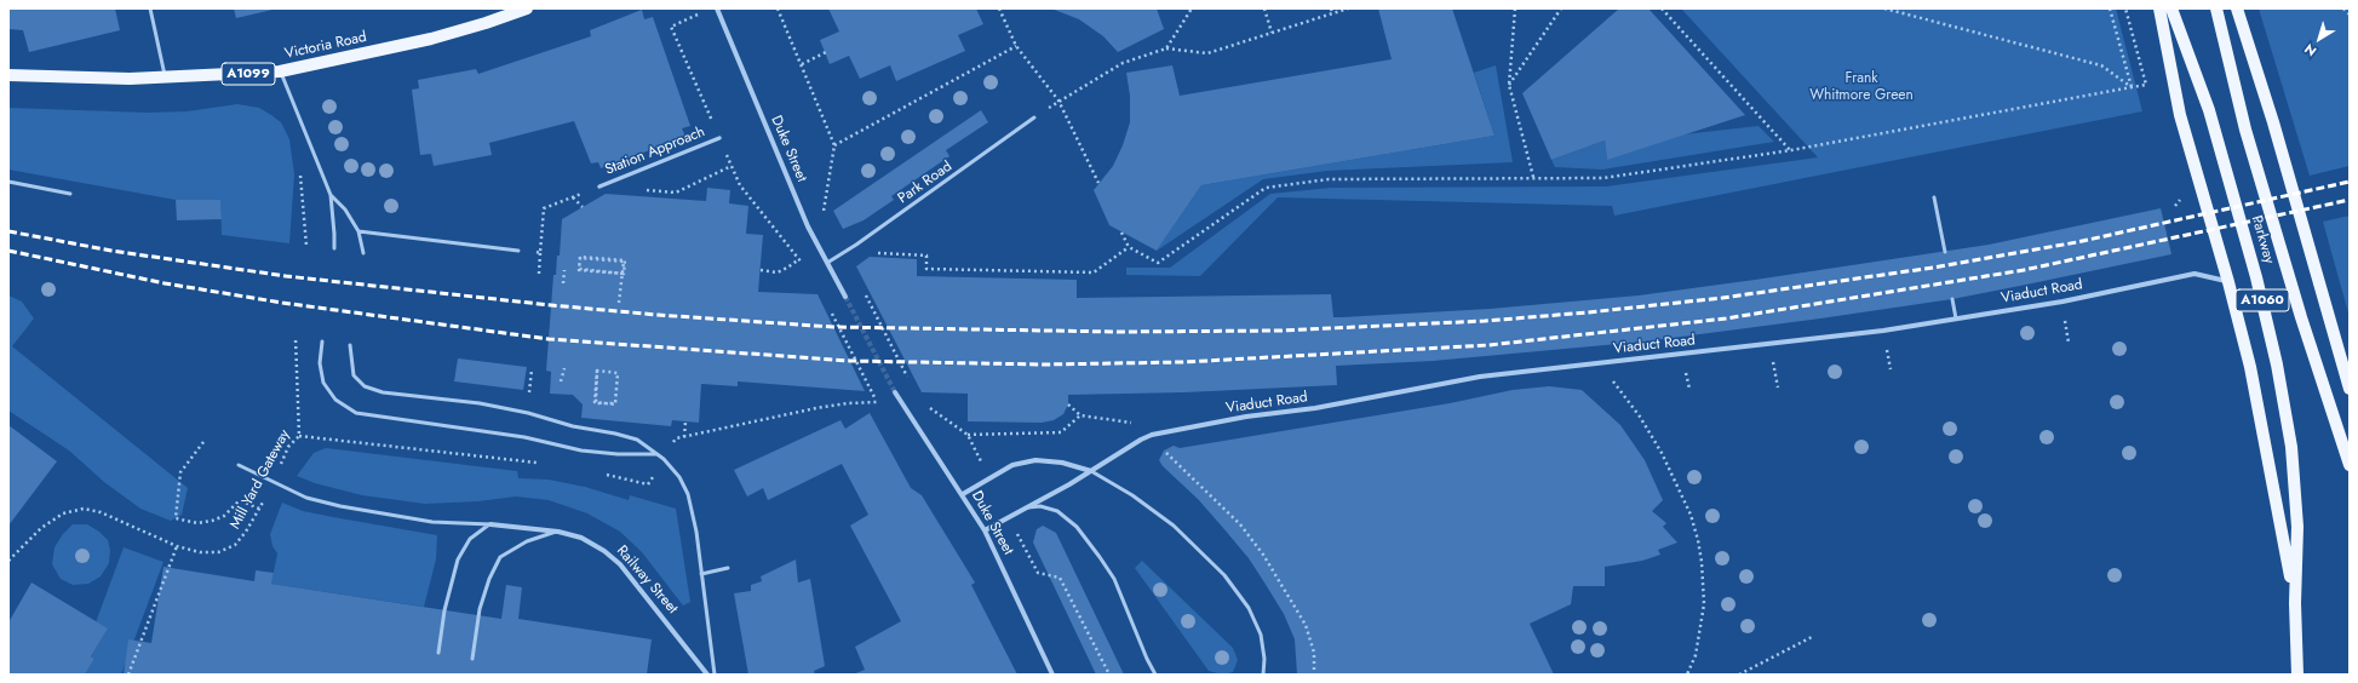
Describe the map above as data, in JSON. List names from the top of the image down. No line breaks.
{"streets":{"main road":["Victoria Road","A1099","Parkway","A1060"],"street":["Duke Street","Station Approach","Viaduct Road","Railway Street"],"lane":["Park Road"],"path":["Mill Yard Gateway"]},"crossings":[["Duke Street","Park Road"],["Duke Street","Viaduct Road"],["Parkway","Viaduct Road"]],"parks":["Frank Whitmore Green"],"north":"bottom left"}
